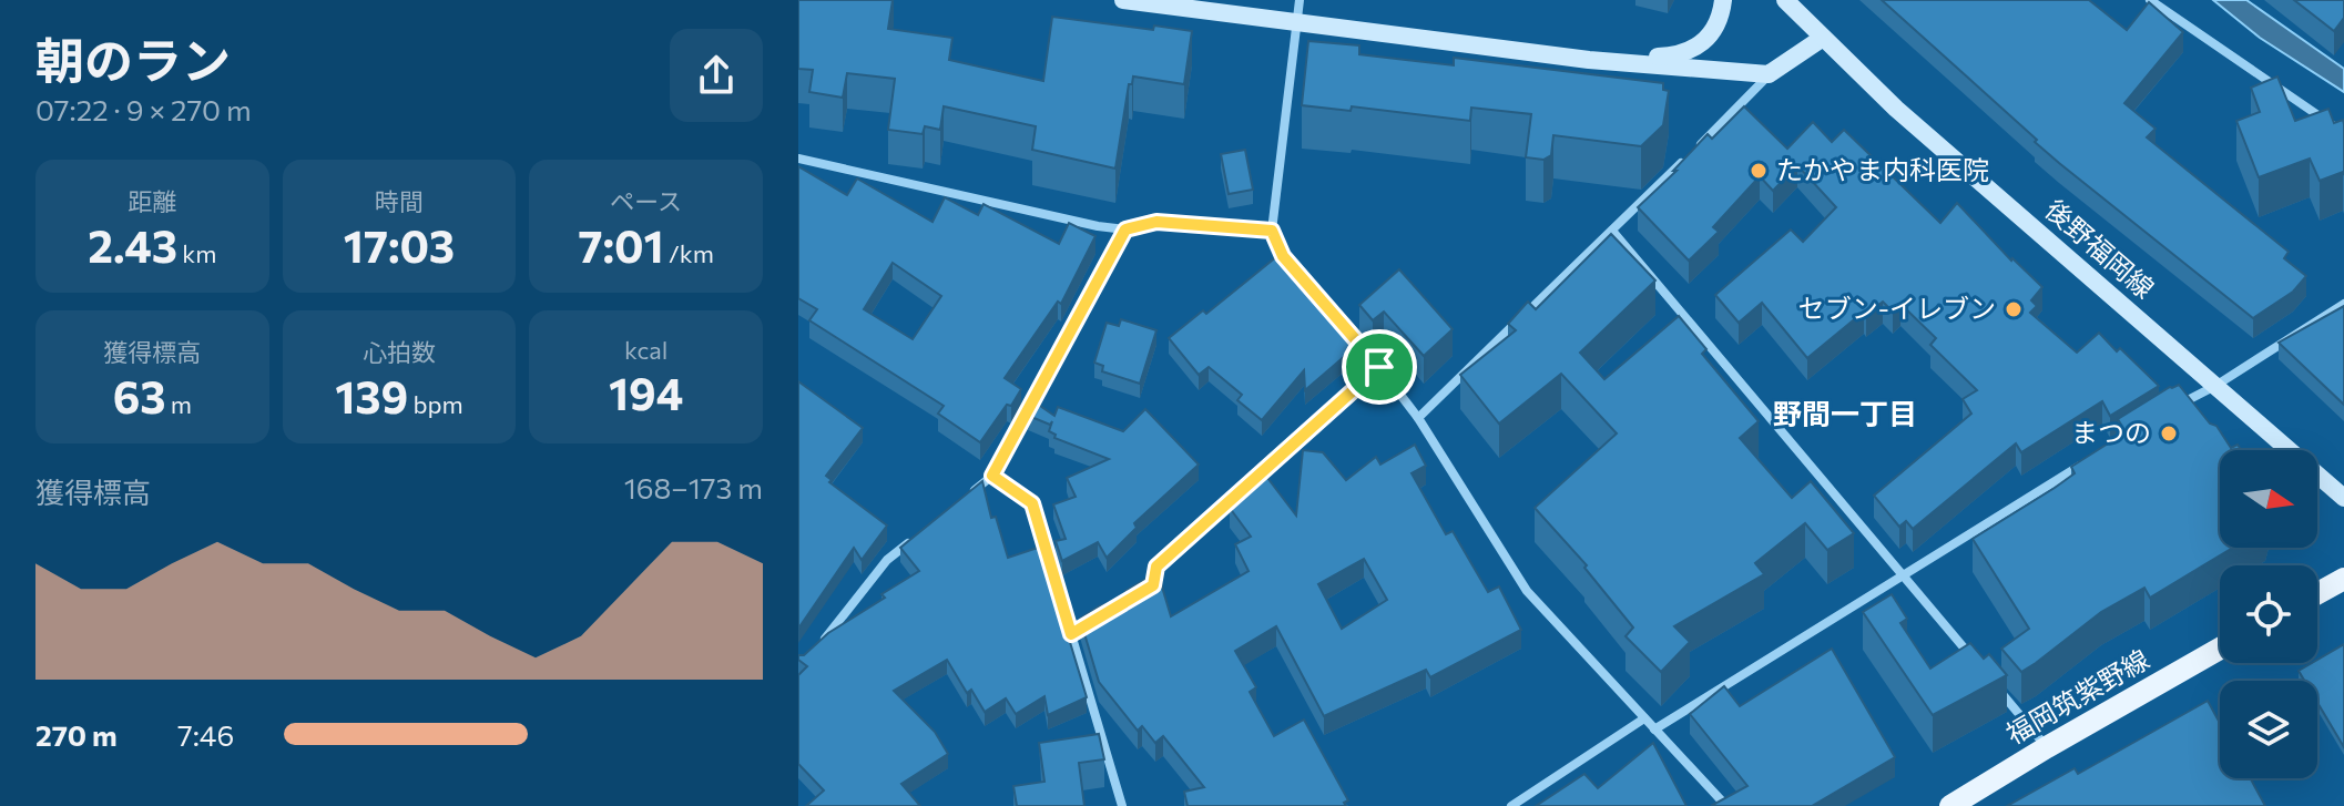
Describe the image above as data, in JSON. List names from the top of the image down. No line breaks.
{"streets":{"main road":["後野福岡線","福岡筑紫野線"]},"districts":["野間一丁目"],"places":["たかやま内科医院","セブン-イレブン","まつの"],"north":"right","page":{"heading":["朝のラン","07:22 · 9 × 270 m"],"stats":[["距離","2.43 km"],["時間","17:03"],["ペース","7:01 /km"],["獲得標高","63 m"],["心拍数","139 bpm"],["kcal","194"]],"chart":["獲得標高","168–173 m"],"list":[{"name":"270 m","note":"7:46"}]}}
